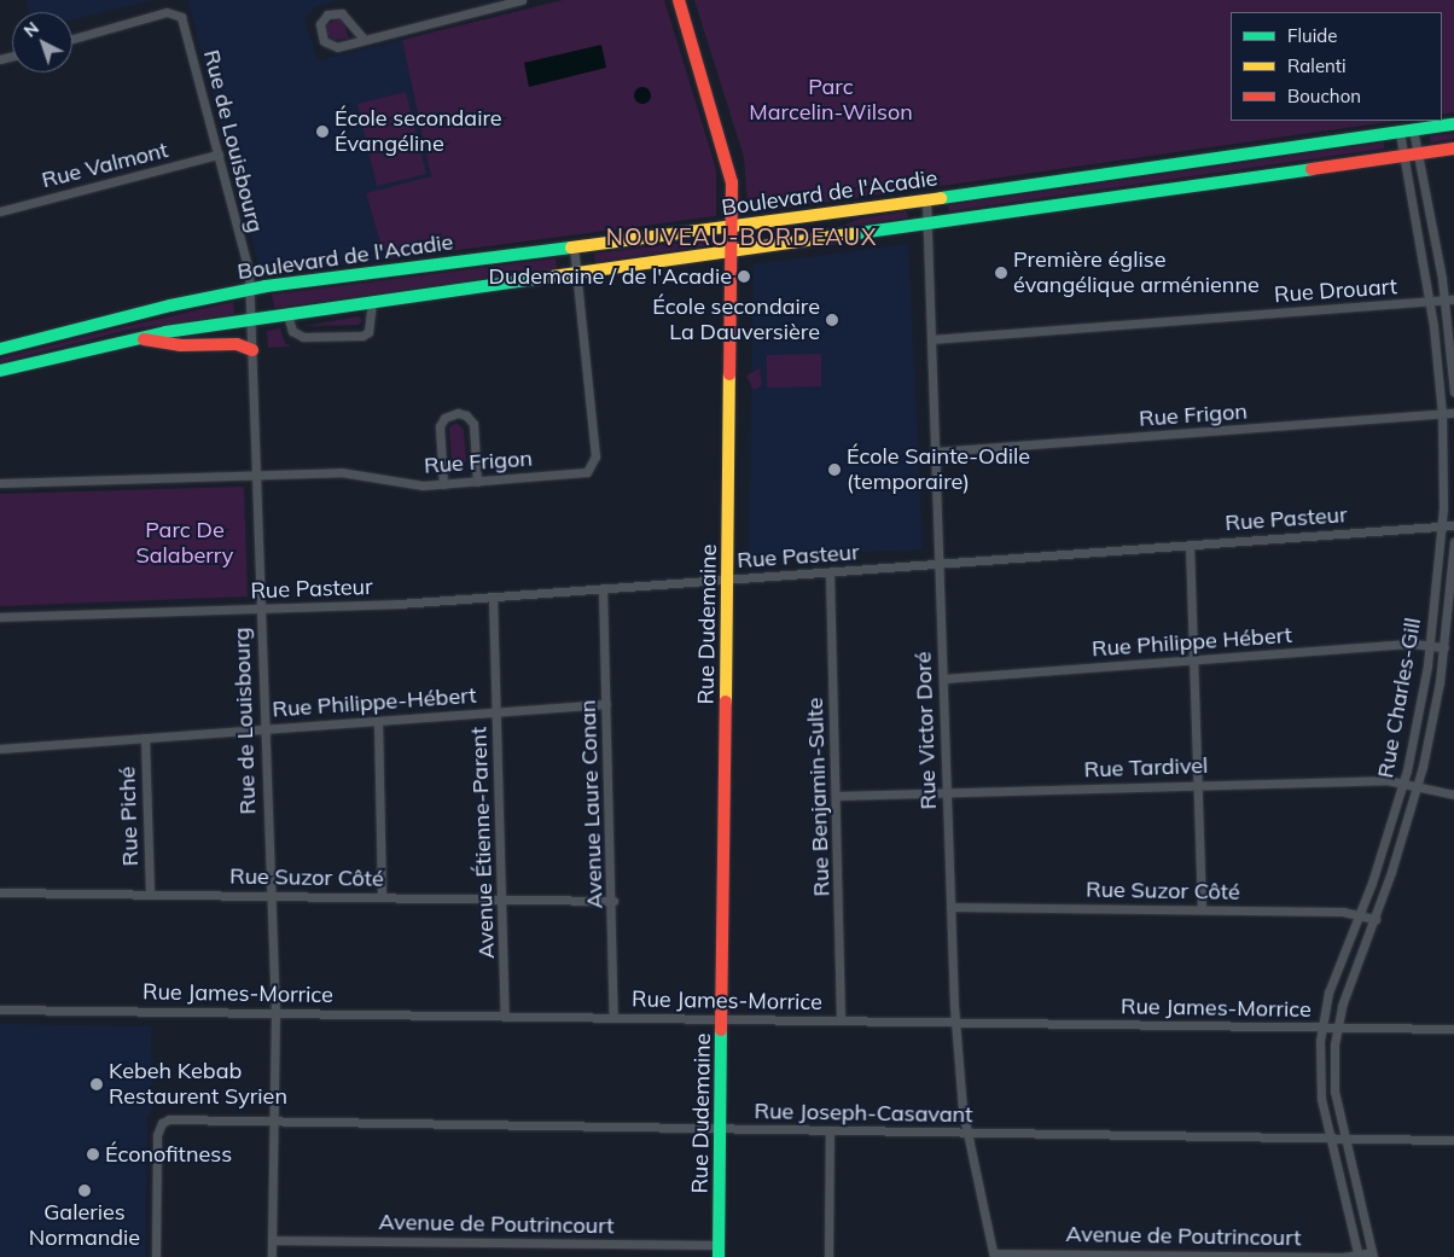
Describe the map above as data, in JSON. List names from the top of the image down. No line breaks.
{"streets":{"main road":["Boulevard de l'Acadie","Rue Dudemaine"],"street":["Rue de Louisbourg","Rue Valmont","Rue Drouart","Rue Frigon","Rue Pasteur","Rue Philippe Hébert","Rue Charles-Gill","Rue Philippe-Hébert","Rue Victor Doré","Rue Tardivel","Rue Benjamin-Sulte","Avenue Laure Conan","Rue Piché","Avenue Étienne-Parent","Rue Suzor Côté","Rue James-Morrice","Rue Joseph-Casavant","Avenue de Poutrincourt"]},"crossings":[["Rue de Louisbourg","Rue Valmont"],["Rue de Louisbourg","Boulevard de l'Acadie"],["Rue de Louisbourg","Rue Frigon"],["Rue de Louisbourg","Rue Pasteur"],["Rue de Louisbourg","Rue Philippe-Hébert"],["Rue de Louisbourg","Rue Suzor Côté"],["Rue de Louisbourg","Rue James-Morrice"],["Rue de Louisbourg","Rue Joseph-Casavant"],["Rue de Louisbourg","Avenue de Poutrincourt"],["Boulevard de l'Acadie","Rue Frigon"],["Boulevard de l'Acadie","Rue Dudemaine"],["Boulevard de l'Acadie","Rue Charles-Gill"],["Boulevard de l'Acadie","Rue Victor Doré"],["Rue Drouart","Rue Charles-Gill"],["Rue Drouart","Rue Victor Doré"],["Rue Frigon","Rue Charles-Gill"],["Rue Frigon","Rue Victor Doré"],["Rue Pasteur","Rue Dudemaine"],["Rue Pasteur","Rue Charles-Gill"],["Rue Pasteur","Rue Victor Doré"],["Rue Pasteur","Rue Benjamin-Sulte"],["Rue Pasteur","Avenue Laure Conan"],["Rue Pasteur","Avenue Étienne-Parent"],["Rue Dudemaine","Rue James-Morrice"],["Rue Dudemaine","Rue Joseph-Casavant"],["Rue Dudemaine","Avenue de Poutrincourt"],["Rue Philippe Hébert","Rue Charles-Gill"],["Rue Philippe Hébert","Rue Victor Doré"],["Rue Charles-Gill","Rue Tardivel"],["Rue Charles-Gill","Rue Suzor Côté"],["Rue Charles-Gill","Rue James-Morrice"],["Rue Charles-Gill","Rue Joseph-Casavant"],["Rue Charles-Gill","Avenue de Poutrincourt"],["Rue Philippe-Hébert","Avenue Laure Conan"],["Rue Philippe-Hébert","Rue Piché"],["Rue Philippe-Hébert","Avenue Étienne-Parent"],["Rue Victor Doré","Rue Tardivel"],["Rue Victor Doré","Rue Suzor Côté"],["Rue Victor Doré","Rue James-Morrice"],["Rue Victor Doré","Rue Joseph-Casavant"],["Rue Victor Doré","Avenue de Poutrincourt"],["Rue Tardivel","Rue Benjamin-Sulte"],["Rue Benjamin-Sulte","Rue James-Morrice"],["Avenue Laure Conan","Rue Suzor Côté"],["Avenue Laure Conan","Rue James-Morrice"],["Rue Piché","Rue Suzor Côté"],["Avenue Étienne-Parent","Rue Suzor Côté"],["Avenue Étienne-Parent","Rue James-Morrice"]],"districts":["NOUVEAU-BORDEAUX"],"parks":["Parc Marcelin-Wilson","Parc De Salaberry"],"places":["École secondaire Évangéline","Première église évangélique arménienne","Dudemaine / de l'Acadie","École secondaire La Dauversière","École Sainte-Odile (temporaire)","Kebeh Kebab Restaurent Syrien","Éconofitness","Galeries Normandie"],"legend":["Fluide","Ralenti","Bouchon"],"north":"top left"}
